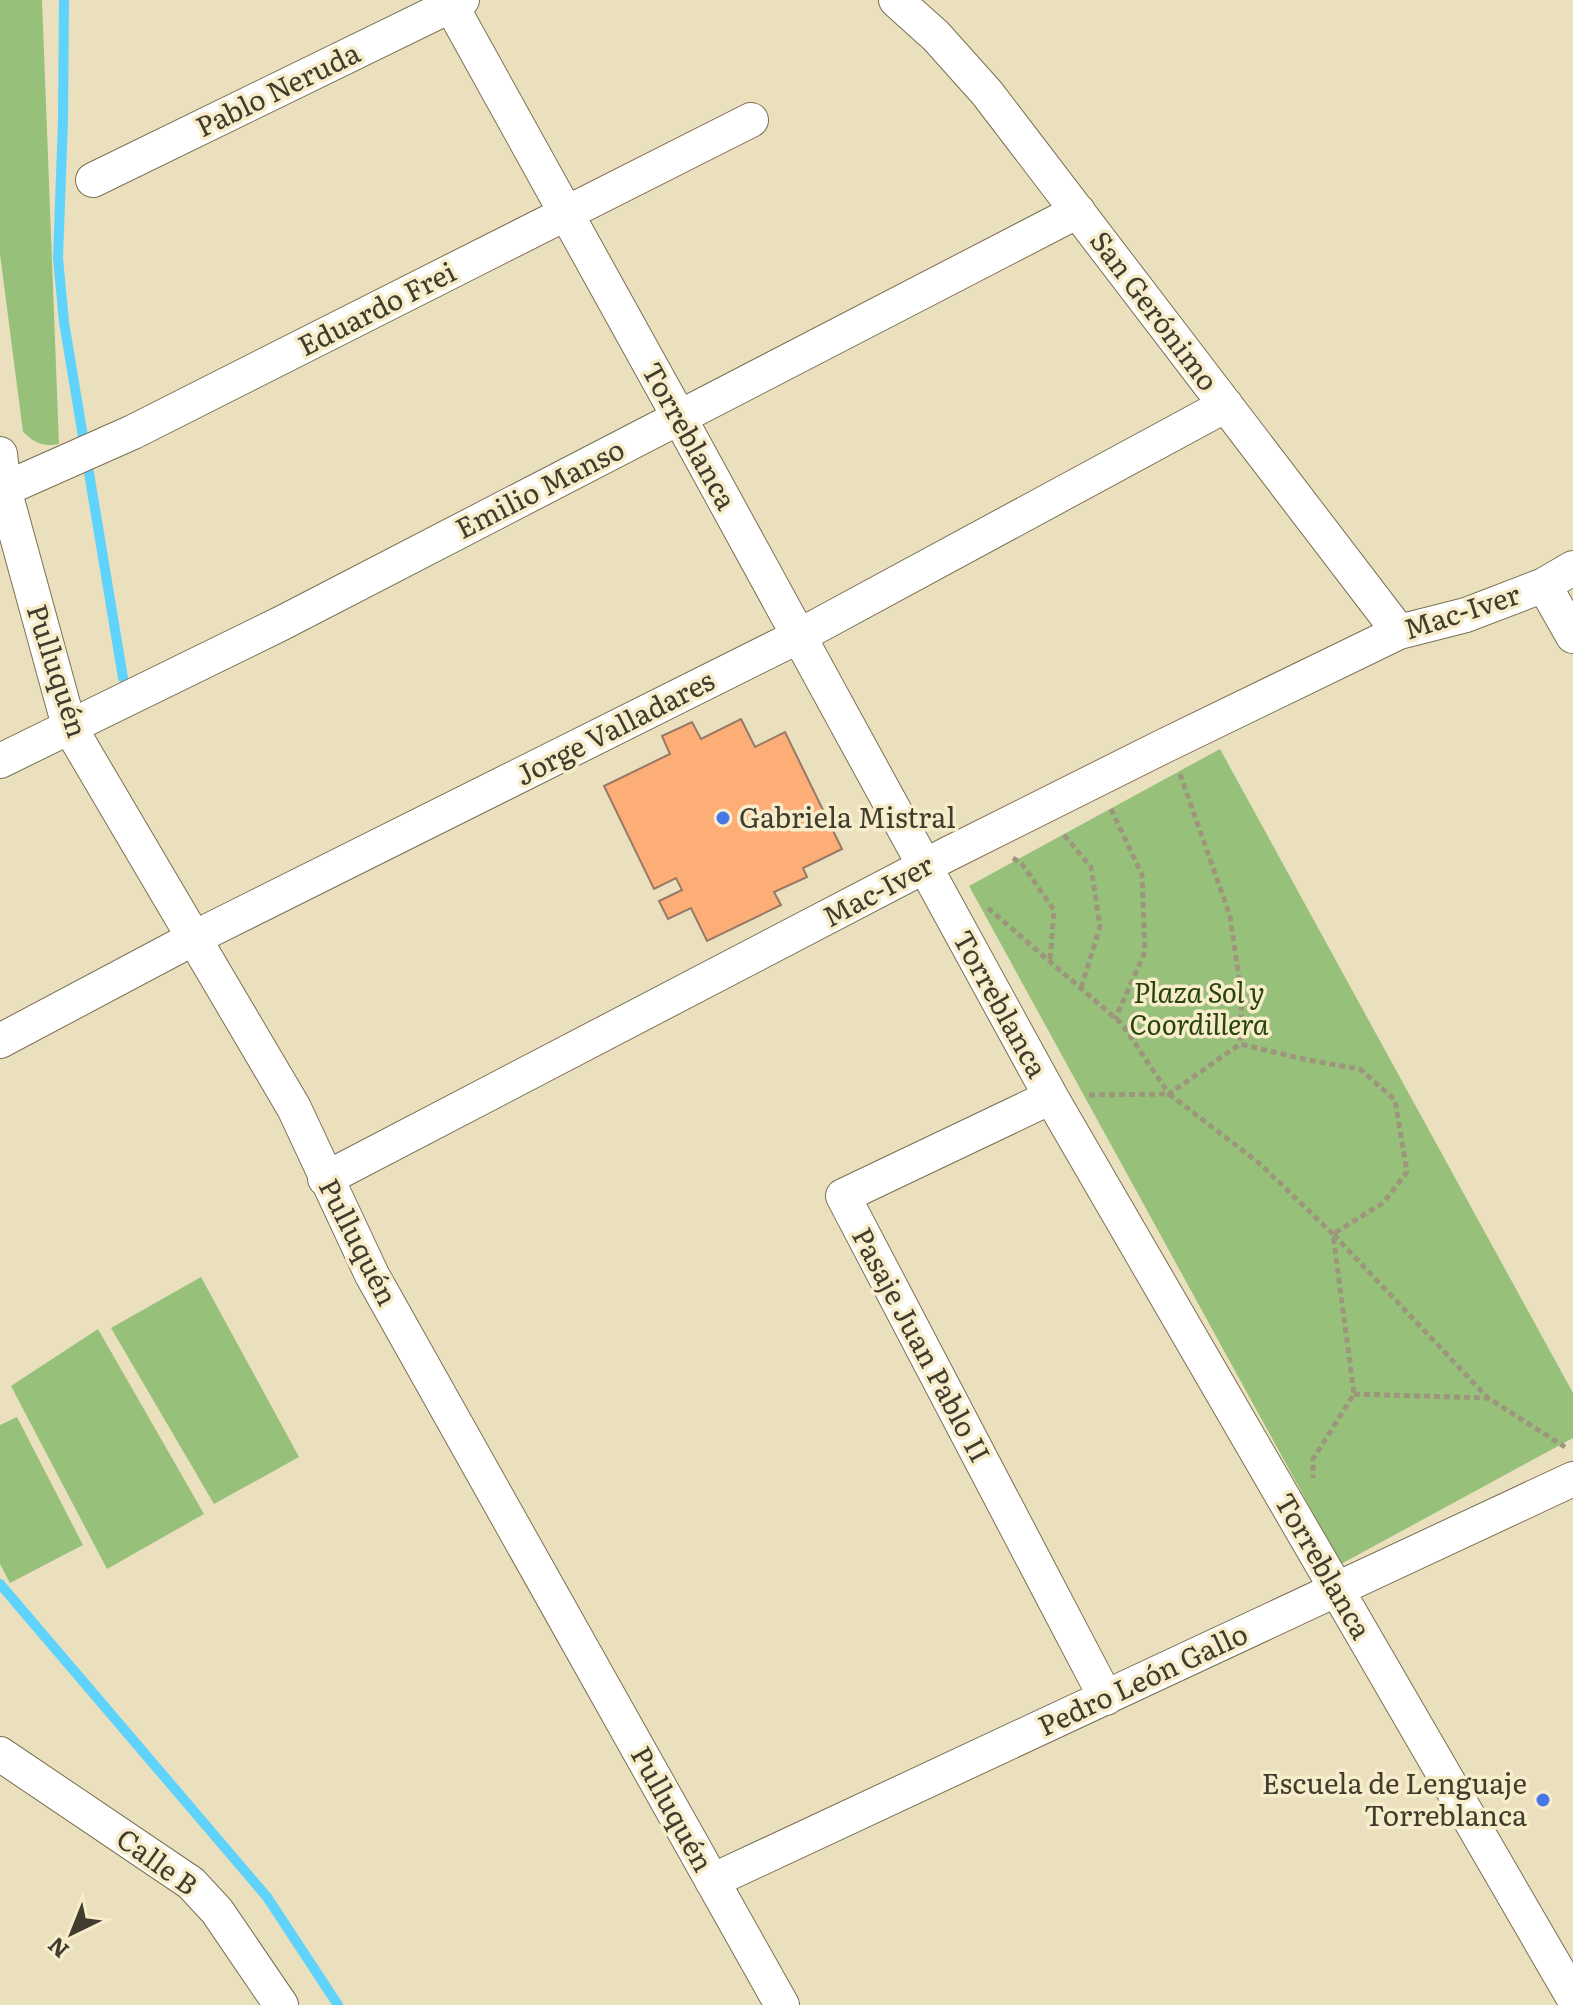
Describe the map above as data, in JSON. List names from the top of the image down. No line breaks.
{"streets":{"street":["Pablo Neruda","Eduardo Frei","San Gerónimo","Torreblanca","Emilio Manso","Mac-Iver","Pulluquén","Jorge Valladares","Pasaje Juan Pablo II","Pedro León Gallo","Calle B"]},"crossings":[["Pablo Neruda","Torreblanca"],["Eduardo Frei","Torreblanca"],["Eduardo Frei","Pulluquén"],["San Gerónimo","Emilio Manso"],["San Gerónimo","Mac-Iver"],["San Gerónimo","Jorge Valladares"],["Torreblanca","Emilio Manso"],["Torreblanca","Mac-Iver"],["Torreblanca","Jorge Valladares"],["Torreblanca","Pasaje Juan Pablo II"],["Torreblanca","Pedro León Gallo"],["Emilio Manso","Pulluquén"],["Mac-Iver","Pulluquén"],["Pulluquén","Jorge Valladares"],["Pulluquén","Pedro León Gallo"],["Pasaje Juan Pablo II","Pedro León Gallo"]],"parks":["Plaza Sol y Coordillera"],"places":["Gabriela Mistral","Escuela de Lenguaje Torreblanca"],"north":"bottom left"}
